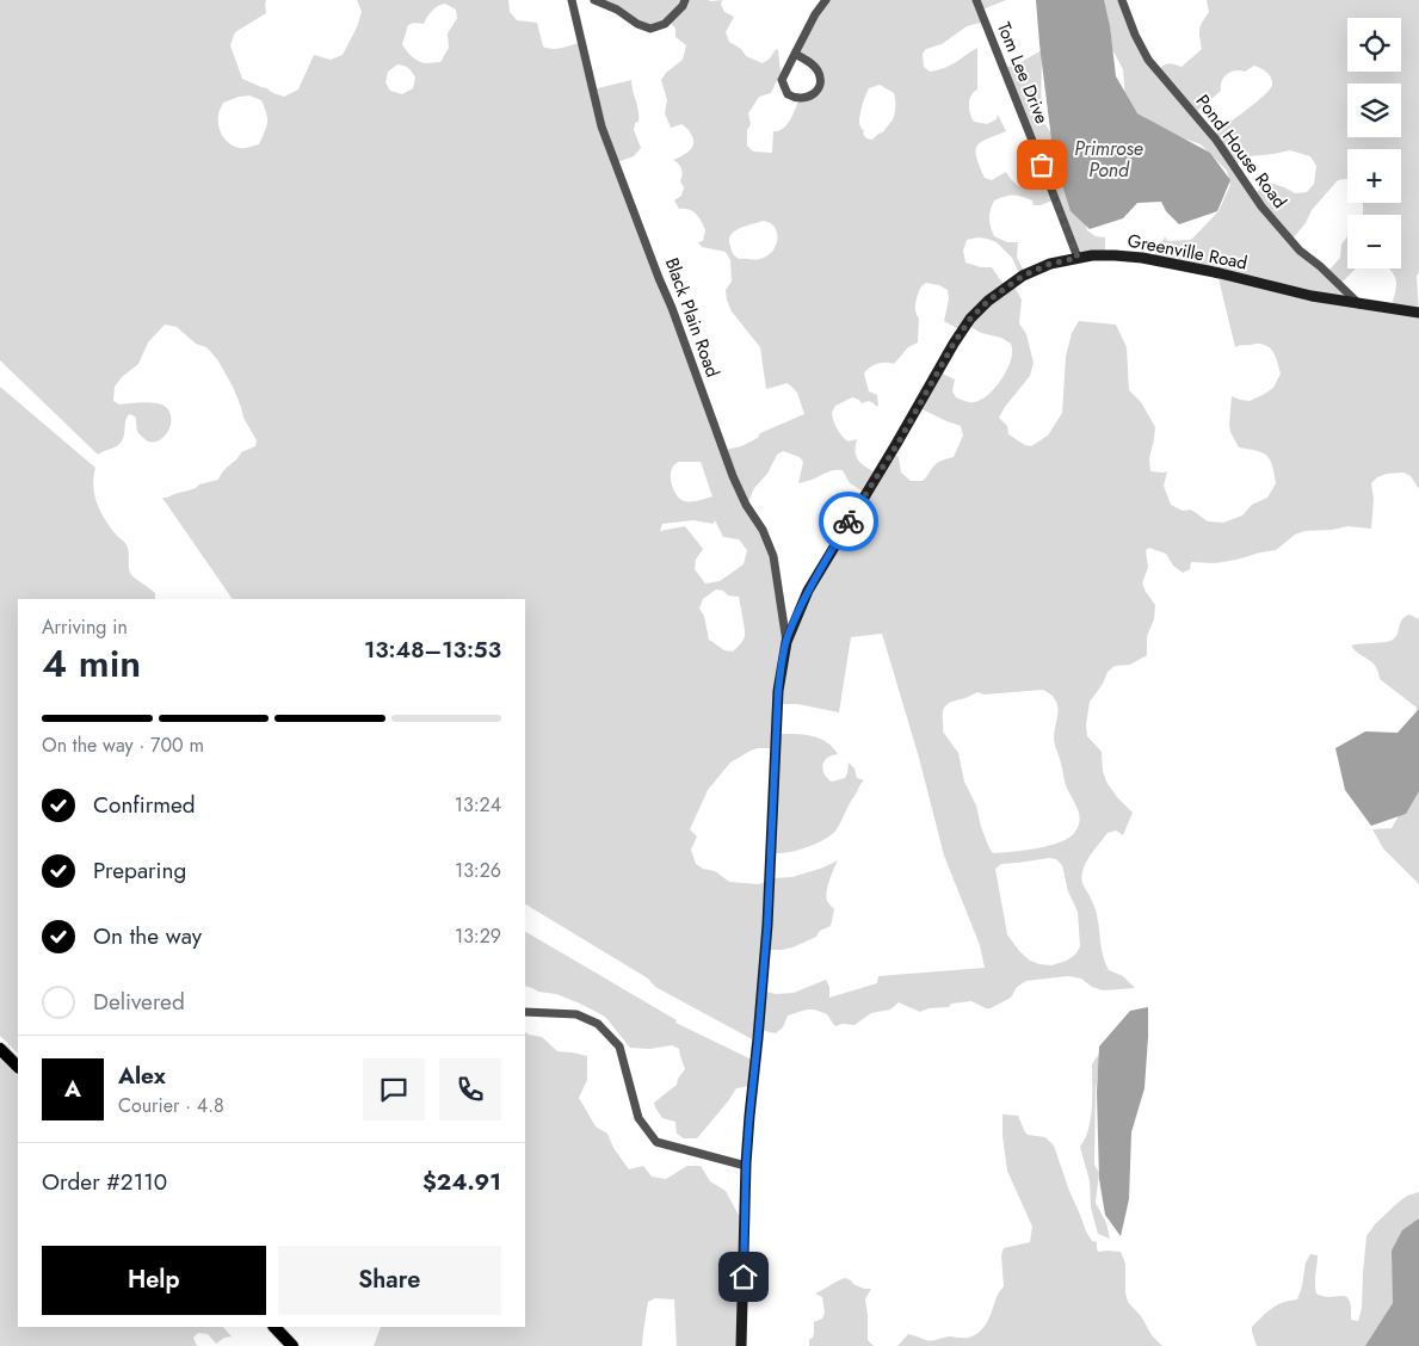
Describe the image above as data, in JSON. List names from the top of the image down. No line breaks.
{"streets":{"main road":["Greenville Road"],"street":["Tom Lee Drive","Pond House Road","Black Plain Road"]},"crossings":[["Tom Lee Drive","Greenville Road"],["Pond House Road","Greenville Road"],["Greenville Road","Black Plain Road"]],"water":["Primrose Pond"],"page":{"map_buttons":["+","−"],"heading":["4 min","Arriving in","13:48–13:53"],"panel":["Alex","Courier · 4.8","Order #2110","$24.91"],"bar":"On the way · 700 m","list":[["Confirmed","13:24"],["Preparing","13:26"],["On the way","13:29"],"Delivered"],"round":"A","buttons":["Help","Share"]}}
